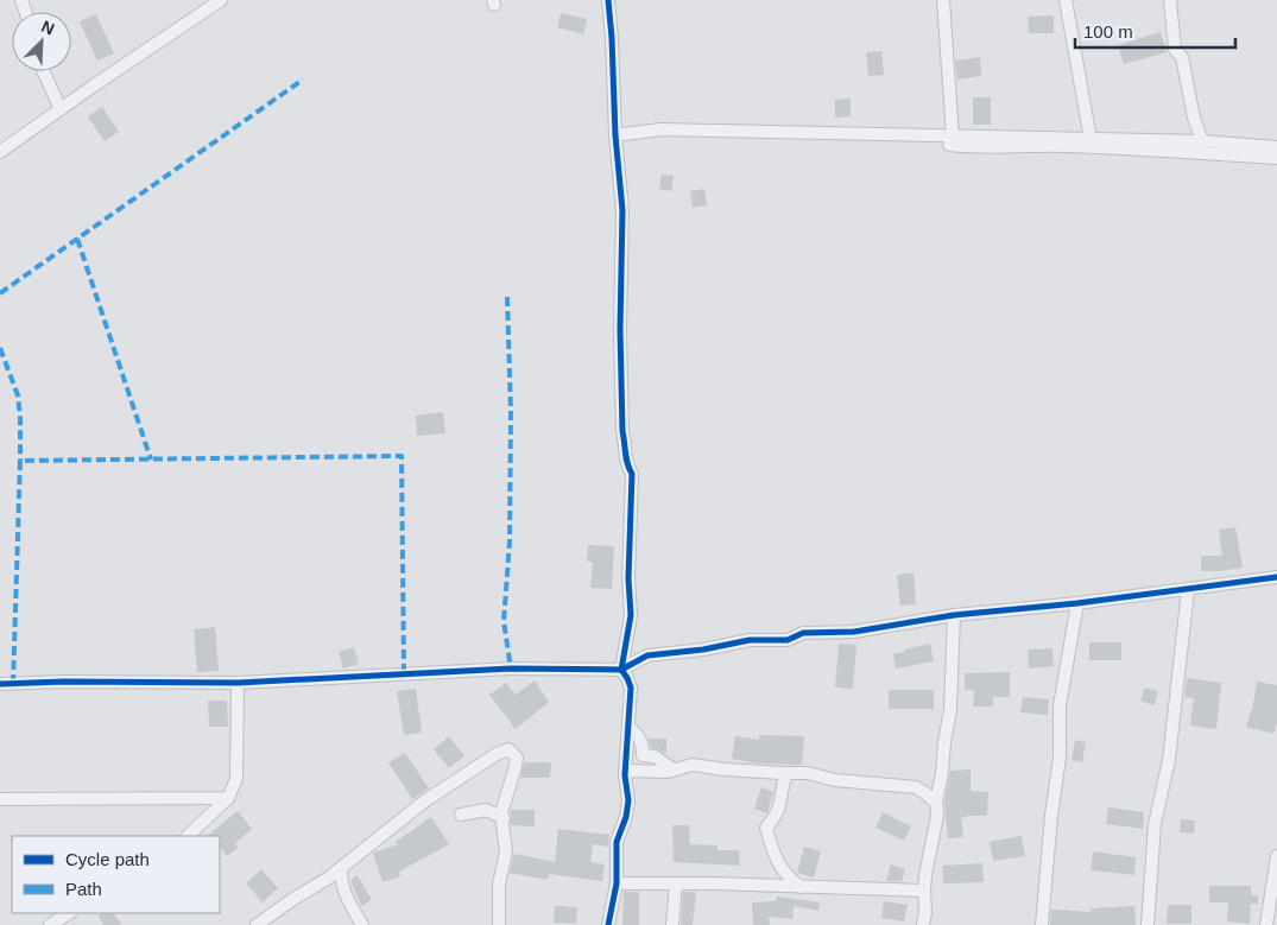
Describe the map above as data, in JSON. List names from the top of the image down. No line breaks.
{"legend":["Cycle path","Path"],"scale_bar":"100 m","north":"top right"}
